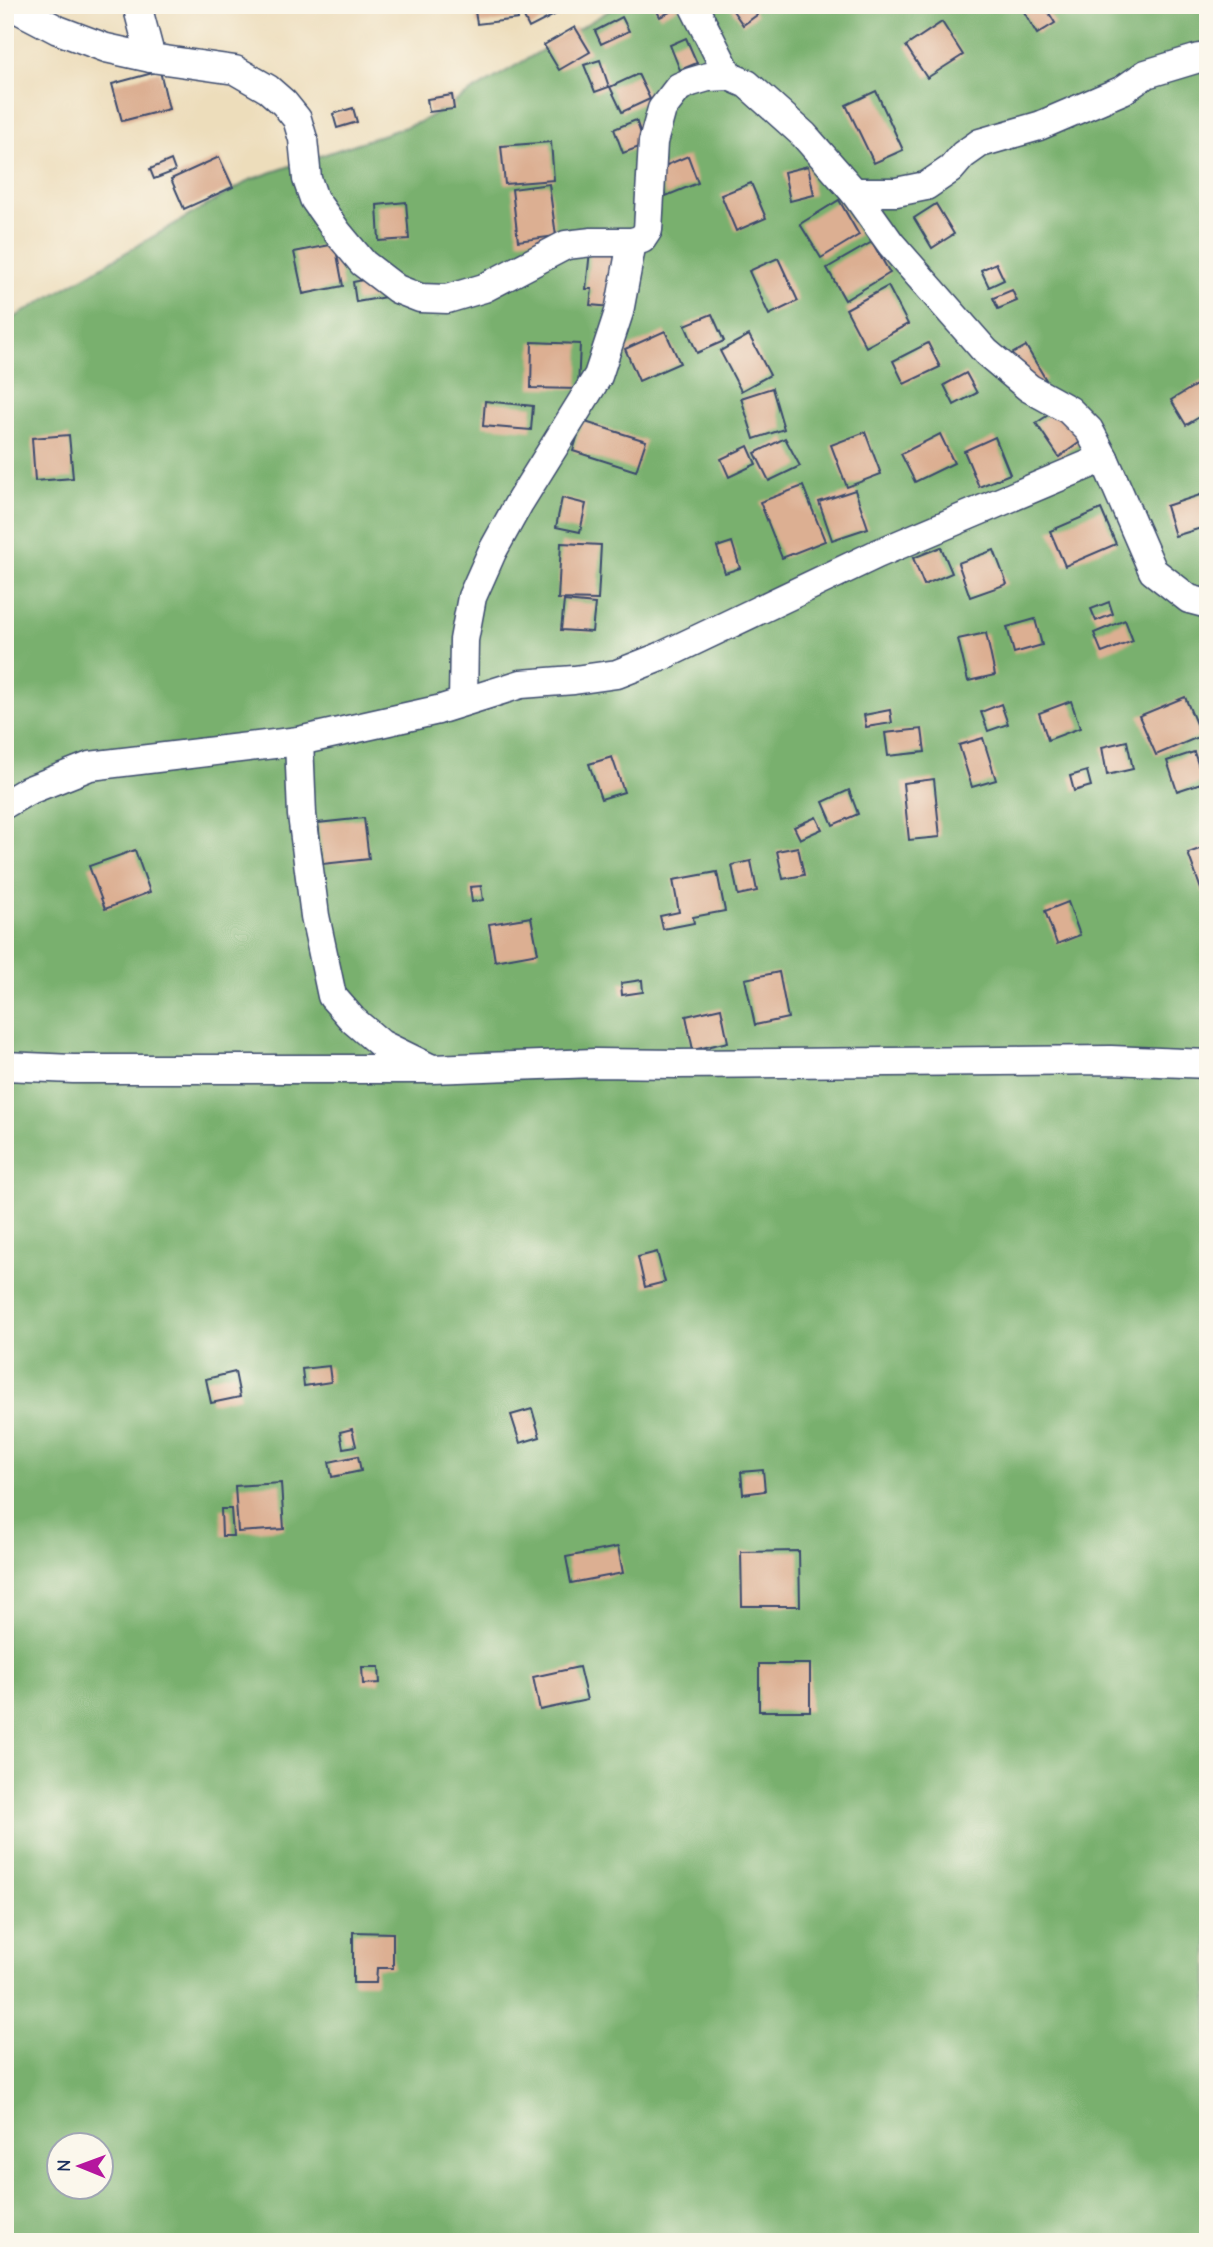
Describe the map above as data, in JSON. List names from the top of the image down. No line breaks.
{"north":"left"}
